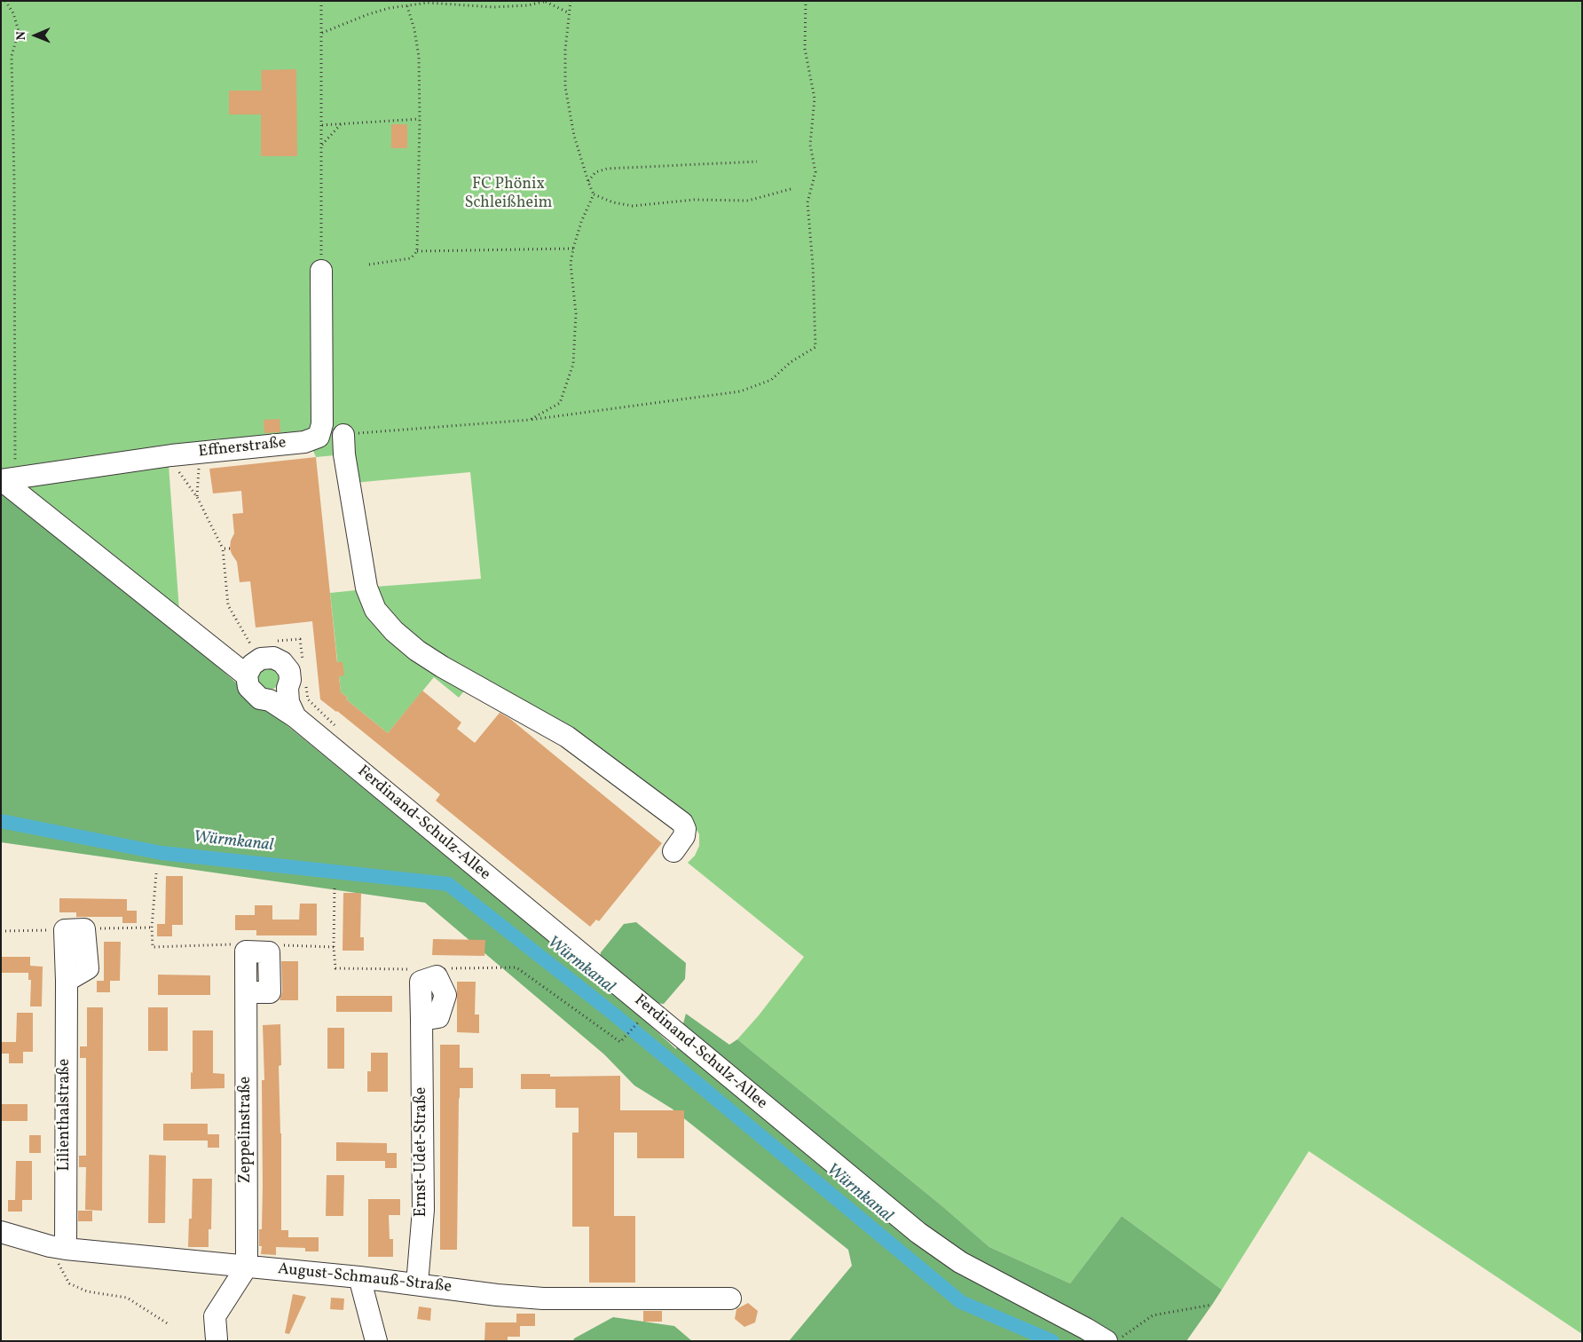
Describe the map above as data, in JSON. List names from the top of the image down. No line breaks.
{"streets":{"street":["Effnerstraße","Ferdinand-Schulz-Allee","Lilienthalstraße","Zeppelinstraße","Ernst-Udet-Straße","August-Schmauß-Straße"]},"crossings":[["Lilienthalstraße","August-Schmauß-Straße"],["Zeppelinstraße","August-Schmauß-Straße"],["Ernst-Udet-Straße","August-Schmauß-Straße"]],"water":["Würmkanal"],"parks":["FC Phönix Schleißheim"],"north":"left"}
